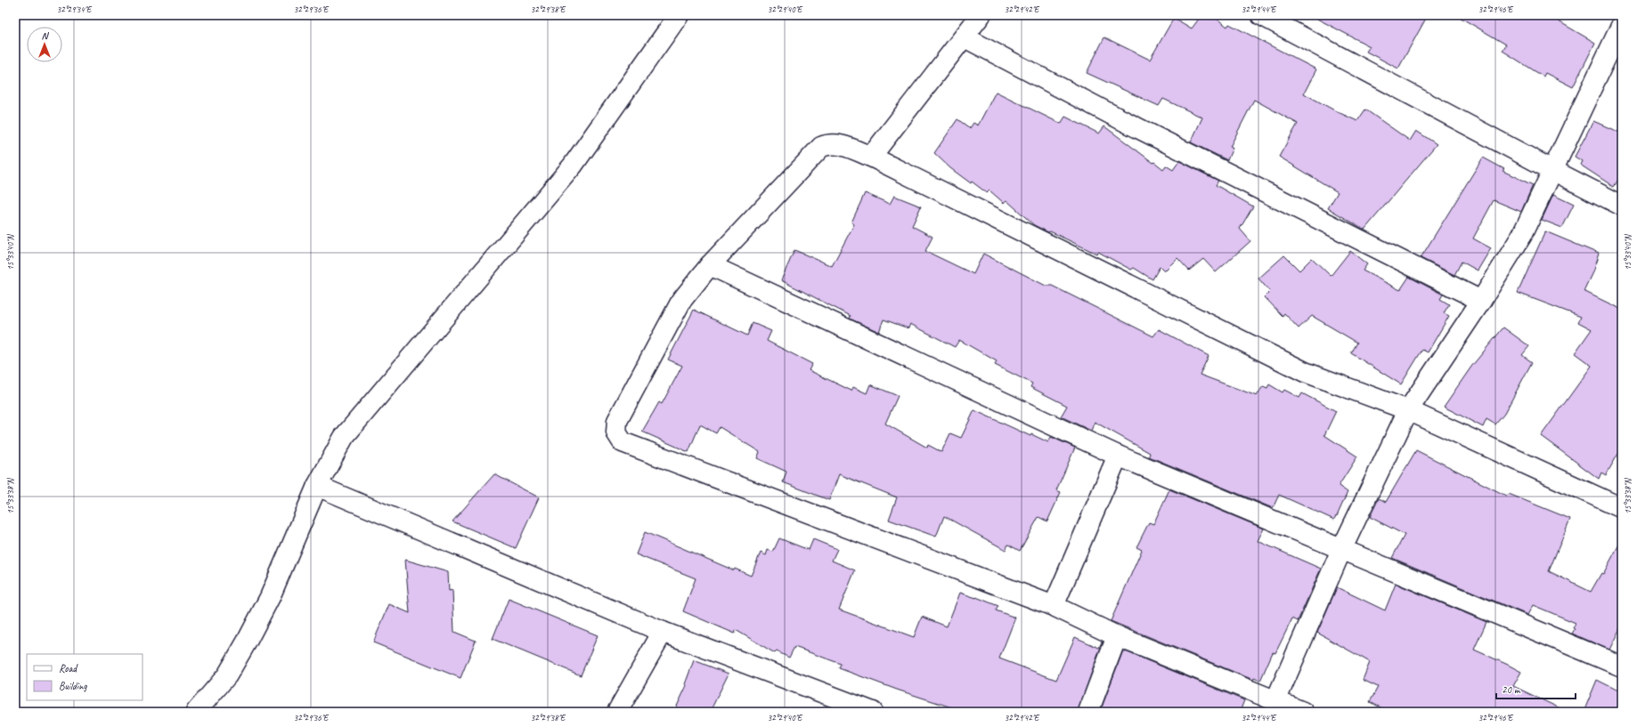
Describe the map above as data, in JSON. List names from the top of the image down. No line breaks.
{"legend":["Road","Building"],"scale_bar":"20 m","north":"top","coordinates":["32°29'34\"E","32°29'36\"E","32°29'38\"E","32°29'40\"E","32°29'42\"E","32°29'44\"E","32°29'46\"E","15°33'40\"N","15°33'38\"N"]}
